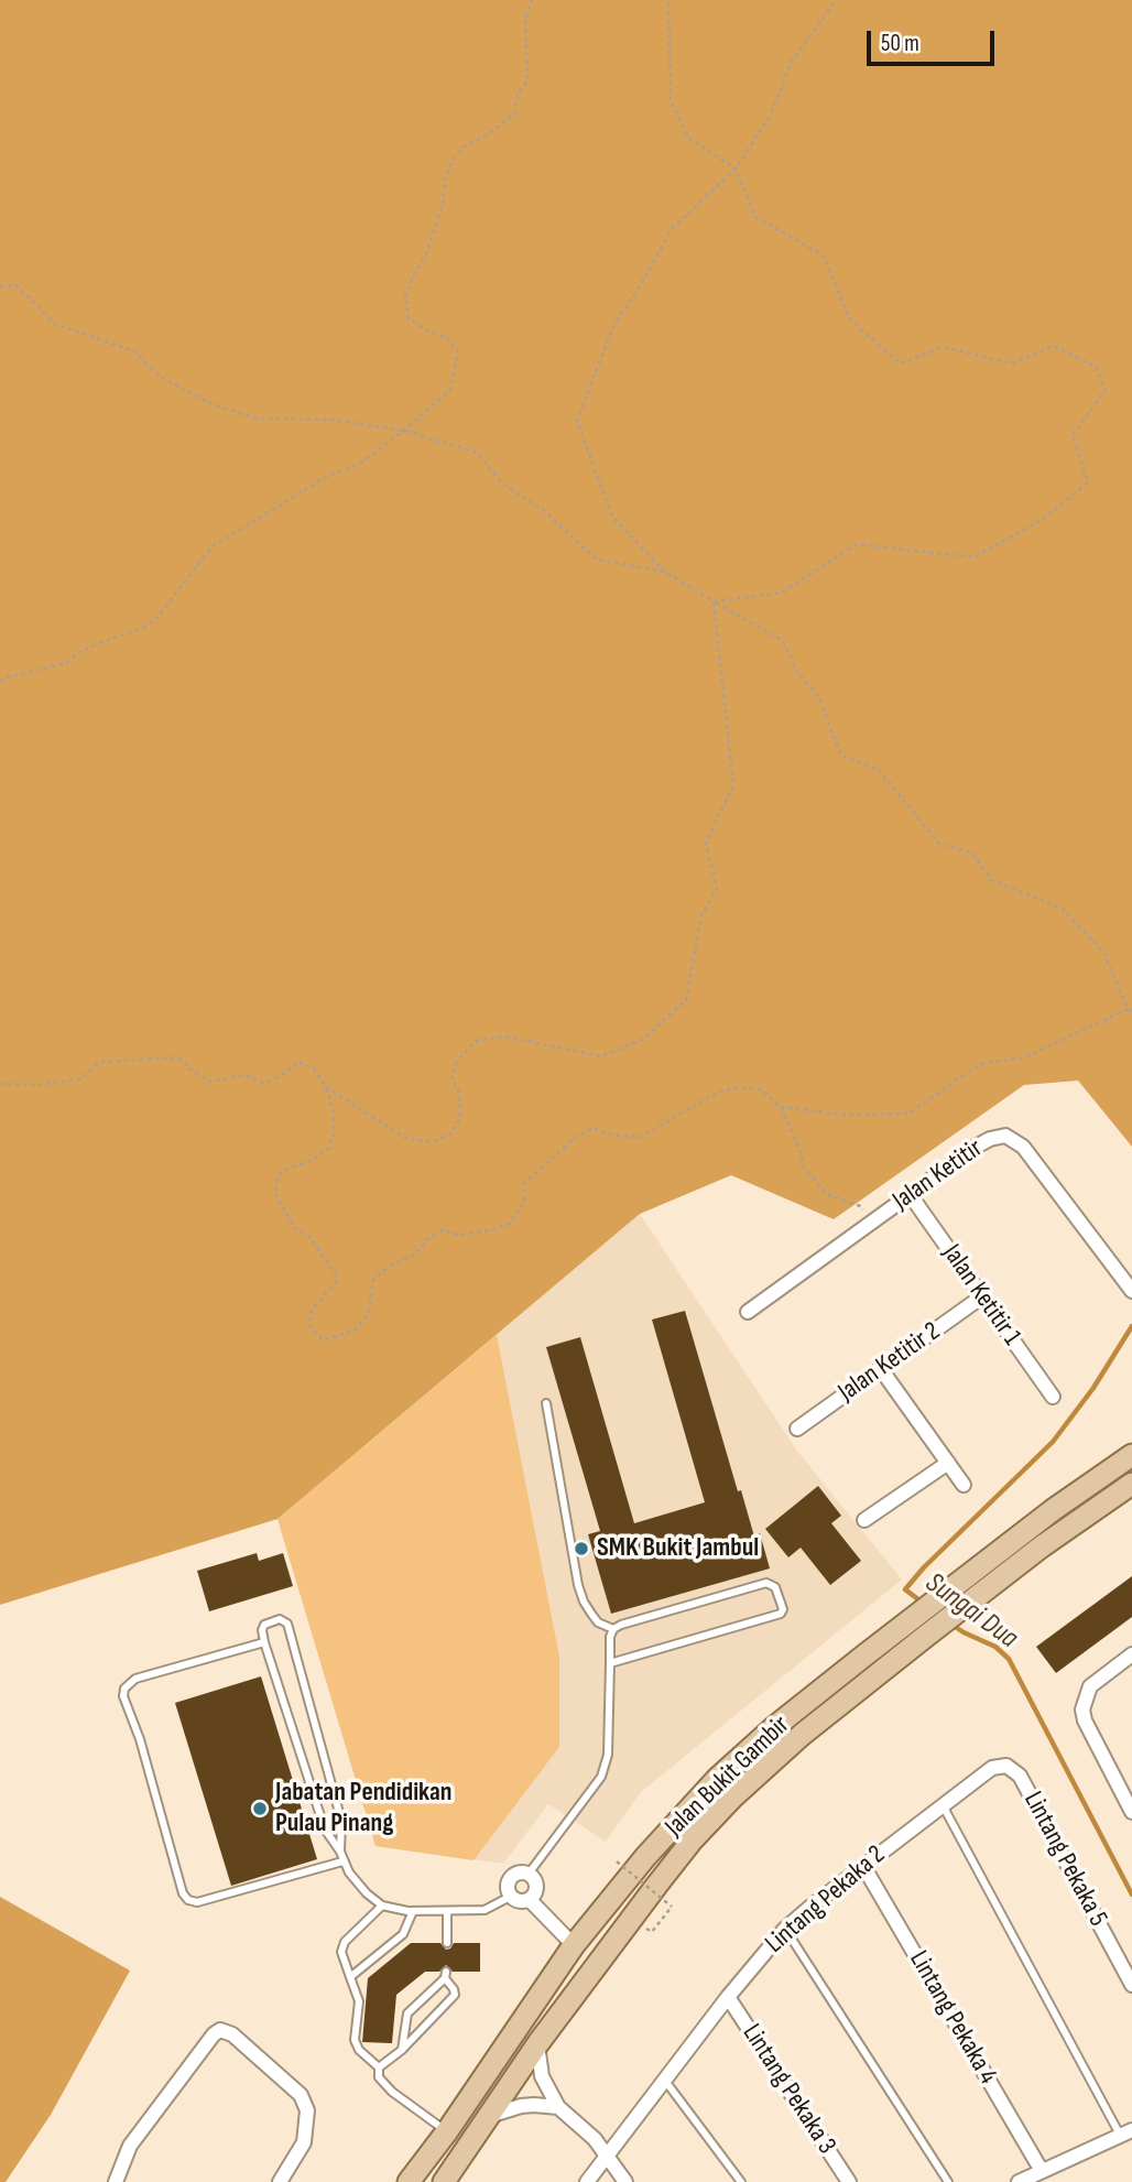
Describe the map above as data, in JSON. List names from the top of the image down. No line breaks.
{"streets":{"main road":["Jalan Bukit Gambir"],"street":["Jalan Ketitir","Jalan Ketitir 1","Jalan Ketitir 2","Lintang Pekaka 5","Lintang Pekaka 2","Lintang Pekaka 4","Lintang Pekaka 3"]},"crossings":[["Jalan Ketitir","Jalan Ketitir 1"],["Jalan Ketitir 1","Jalan Ketitir 2"],["Lintang Pekaka 5","Lintang Pekaka 2"],["Lintang Pekaka 2","Lintang Pekaka 4"],["Lintang Pekaka 2","Lintang Pekaka 3"]],"water":["Sungai Dua"],"places":["SMK Bukit Jambul","Jabatan Pendidikan Pulau Pinang"],"scale_bar":"50 m"}
